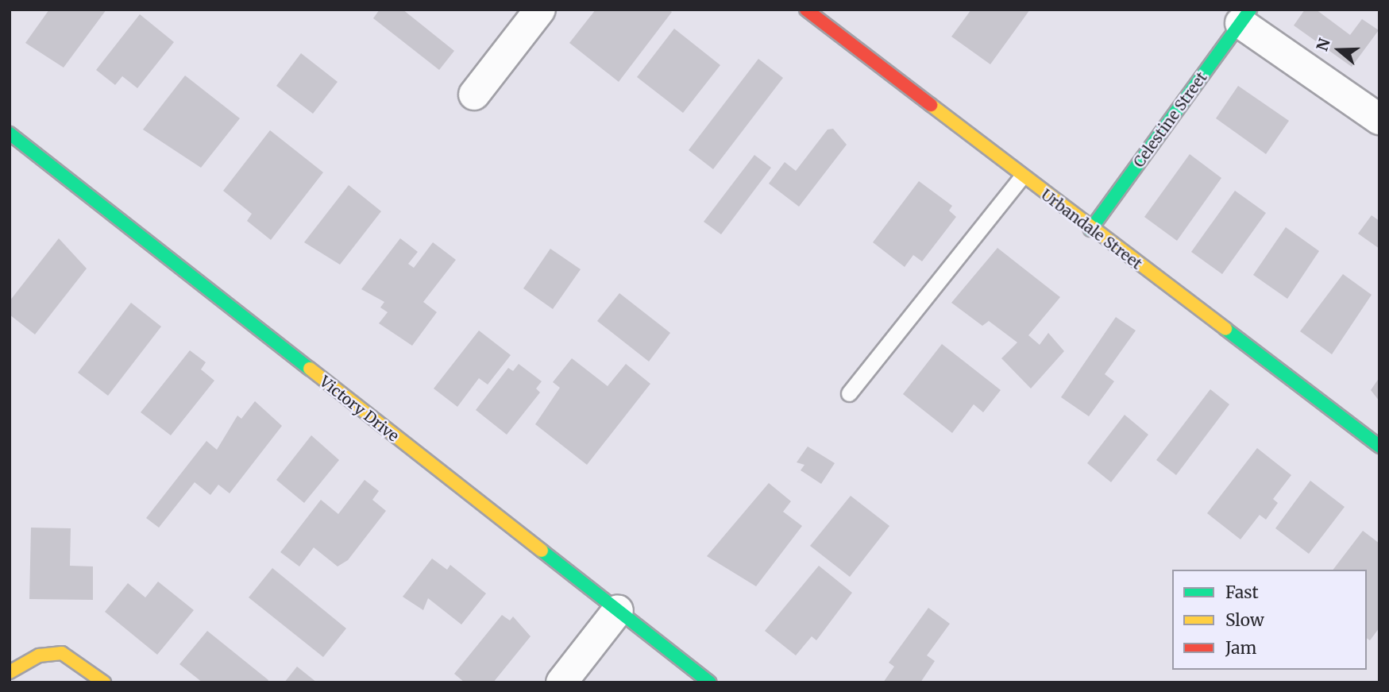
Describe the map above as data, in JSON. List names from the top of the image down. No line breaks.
{"streets":{"street":["Celestine Street","Urbandale Street","Victory Drive"]},"crossings":[["Celestine Street","Urbandale Street"]],"legend":["Fast","Slow","Jam"],"north":"left"}
